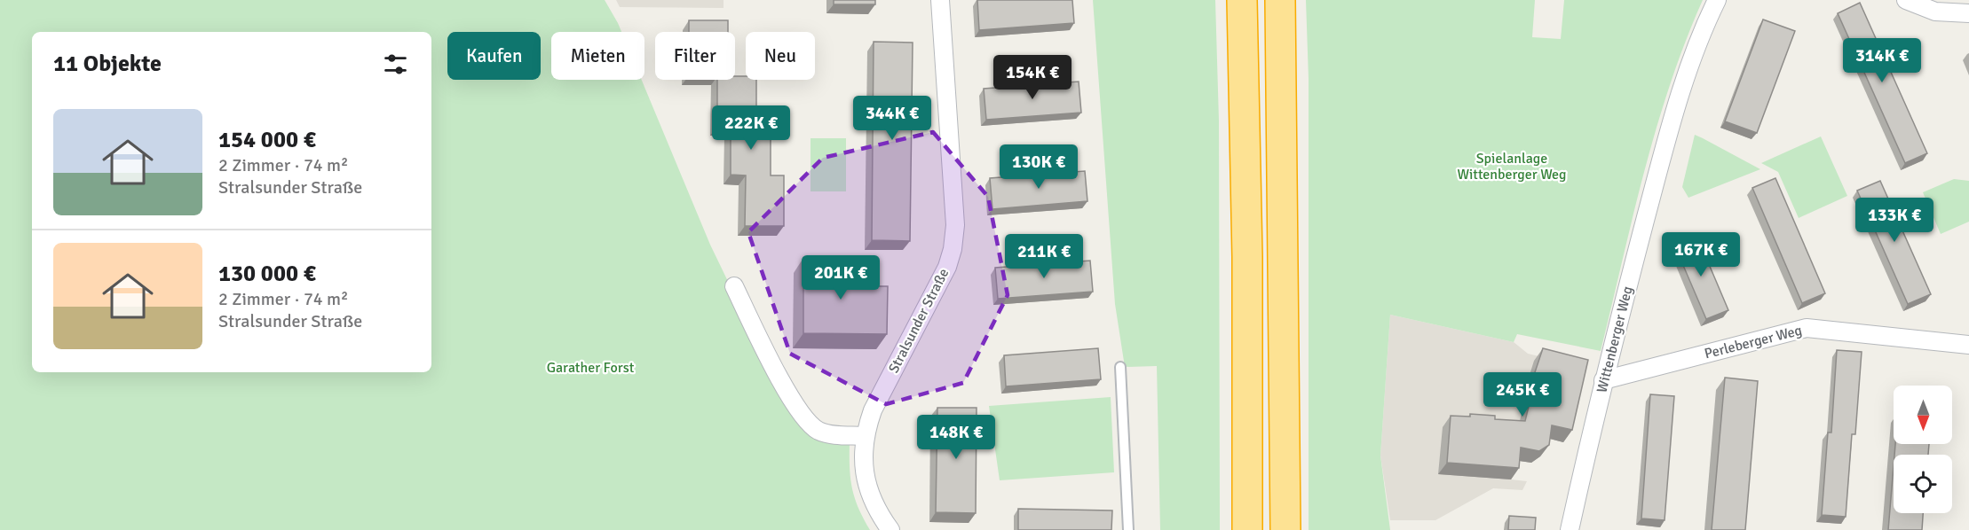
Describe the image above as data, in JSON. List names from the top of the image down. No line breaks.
{"streets":{"street":["Stralsunder Straße","Wittenberger Weg","Perleberger Weg"]},"crossings":[["Wittenberger Weg","Perleberger Weg"]],"parks":["Spielanlage Wittenberger Weg","Garather Forst"],"north":"bottom","page":{"chip":["Kaufen","Mieten","Filter","Neu"],"heading":"11 Objekte","price":["314K €","154K €","344K €","222K €","130K €","133K €","167K €","211K €","201K €","245K €","148K €"],"list":[{"name":"154 000 €","note":"2 Zimmer · 74 m² · Stralsunder Straße"},{"name":"130 000 €","note":"2 Zimmer · 74 m² · Stralsunder Straße"}]}}
